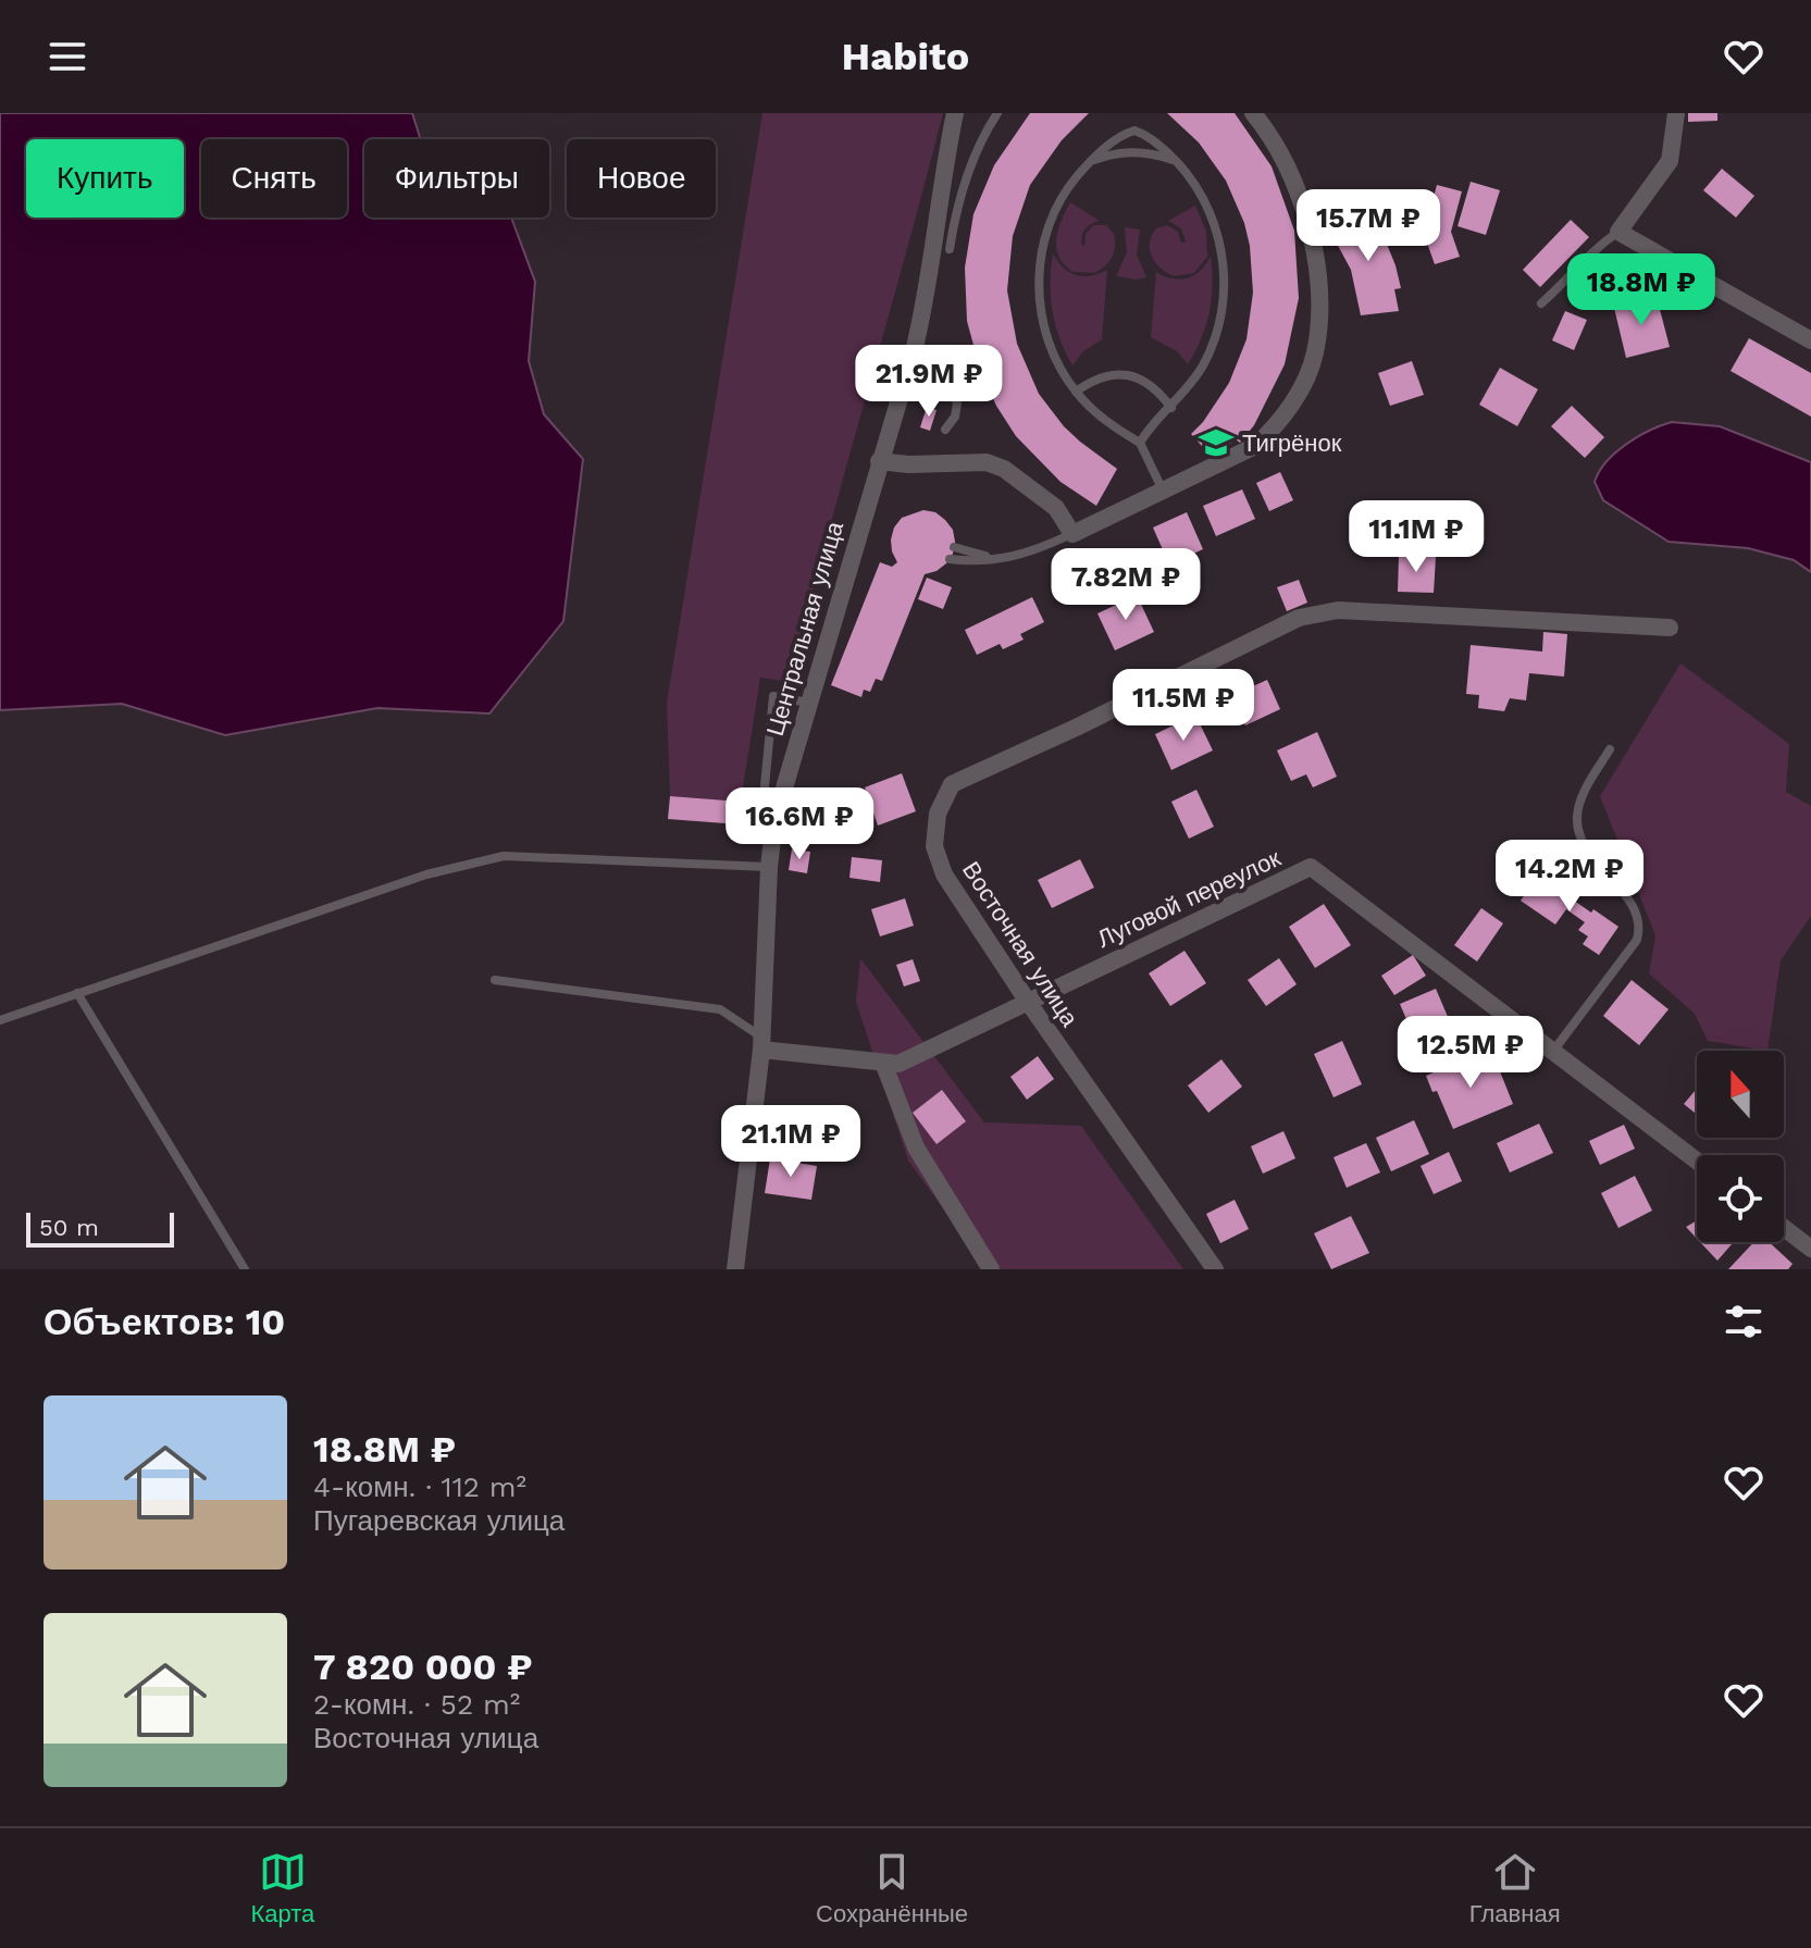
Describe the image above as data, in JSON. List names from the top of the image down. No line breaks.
{"streets":{"street":["Центральная улица","Луговой переулок","Восточная улица"]},"crossings":[["Центральная улица","Луговой переулок"],["Луговой переулок","Восточная улица"]],"places":{"school or university":["Тигрёнок"]},"scale_bar":"50 m","north":"top","page":{"header":"Habito","chip":["Купить","Снять","Фильтры","Новое"],"price":["15.7M ₽","18.8M ₽","21.9M ₽","11.1M ₽","7.82M ₽","11.5M ₽","16.6M ₽","14.2M ₽","12.5M ₽","21.1M ₽"],"scale":"50 m","heading":"Объектов: 10","list":[{"name":"18.8M ₽","note":"4-комн. · 112 m² · Пугаревская улица"},{"name":"7 820 000 ₽","note":"2-комн. · 52 m² · Восточная улица"}],"tabs":["Карта","Сохранённые","Главная"]}}
